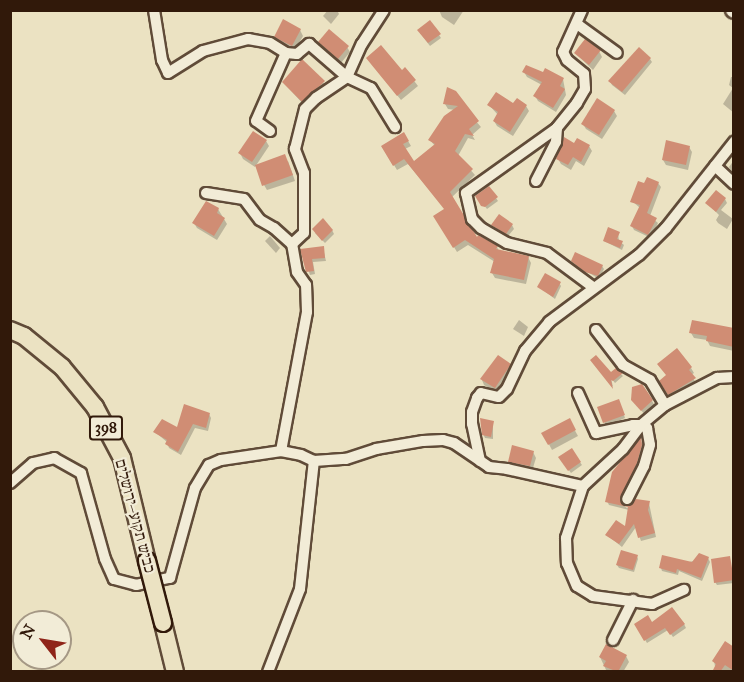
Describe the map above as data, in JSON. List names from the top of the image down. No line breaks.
{"streets":{"main road":["398","כביש תקוע–ירושלים"]},"north":"top left"}
